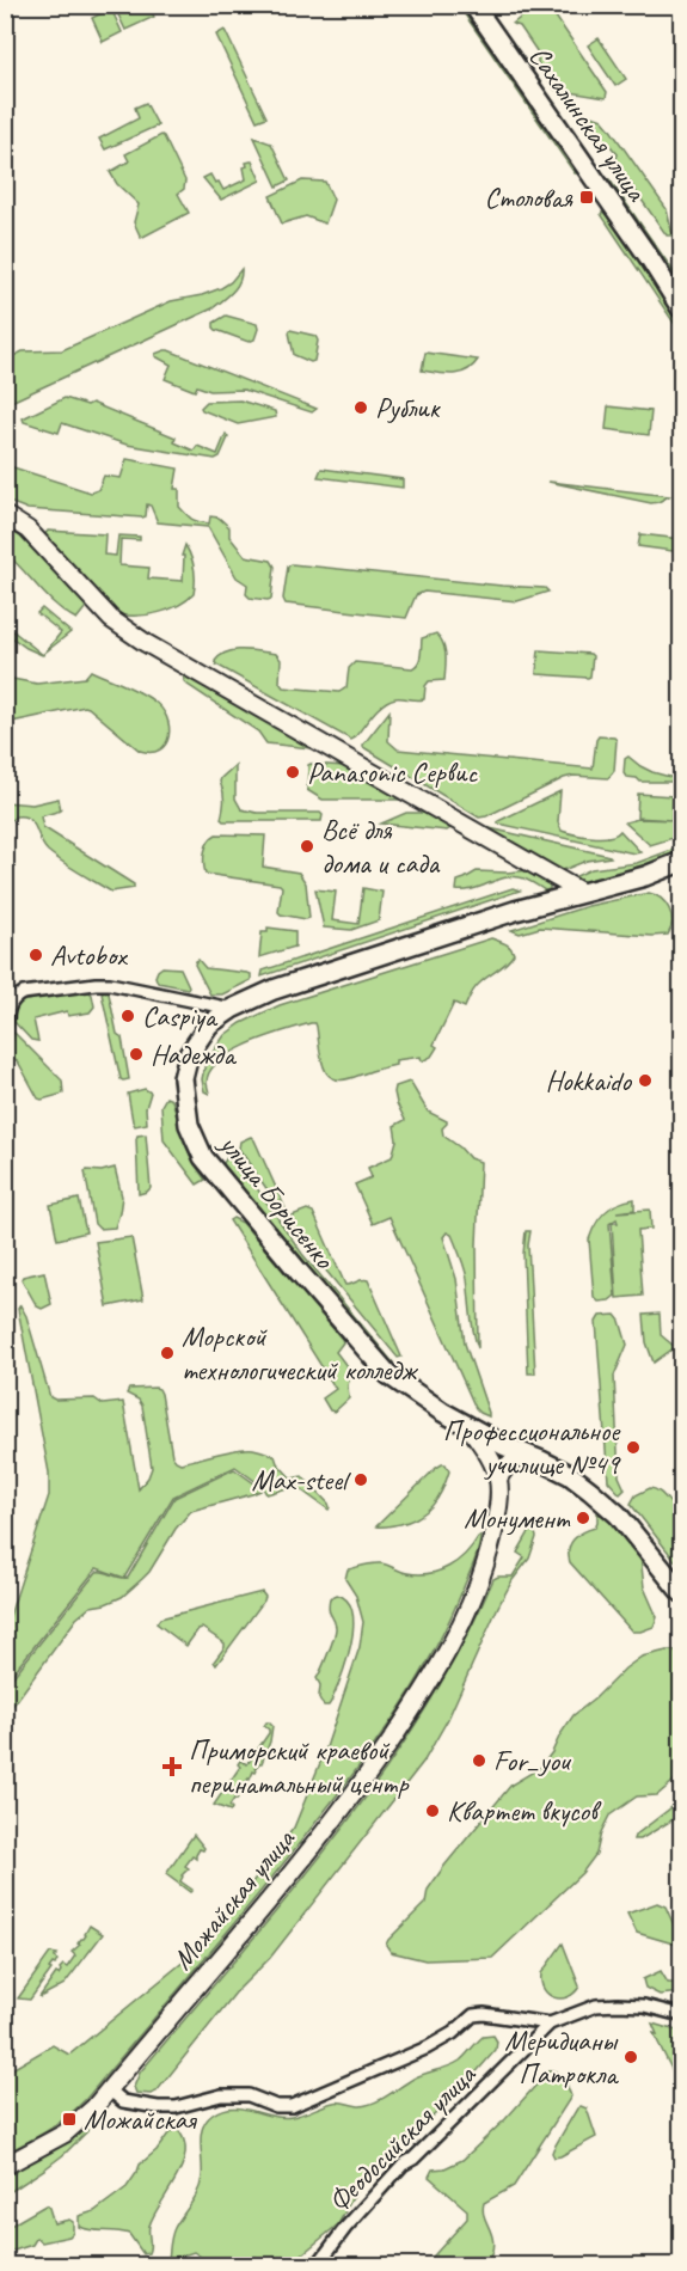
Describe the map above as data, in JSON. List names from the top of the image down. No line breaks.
{"streets":{"main road":["Сахалинская улица","улица Борисенко","Можайская улица"],"street":["Феодосийская улица"]},"places":{"transit":["Столовая","Можайская"],"other":["Рублик","Panasonic Сервис","Всё для дома и сада","Avtobox","Caspiya","Надежда","Hokkaido","Морской технологический колледж","Профессиональное училище №49","Max-steel","Монумент","For_you","Квартет вкусов","Меридианы Патрокла"],"health":["Приморский краевой перинатальный центр"]}}
